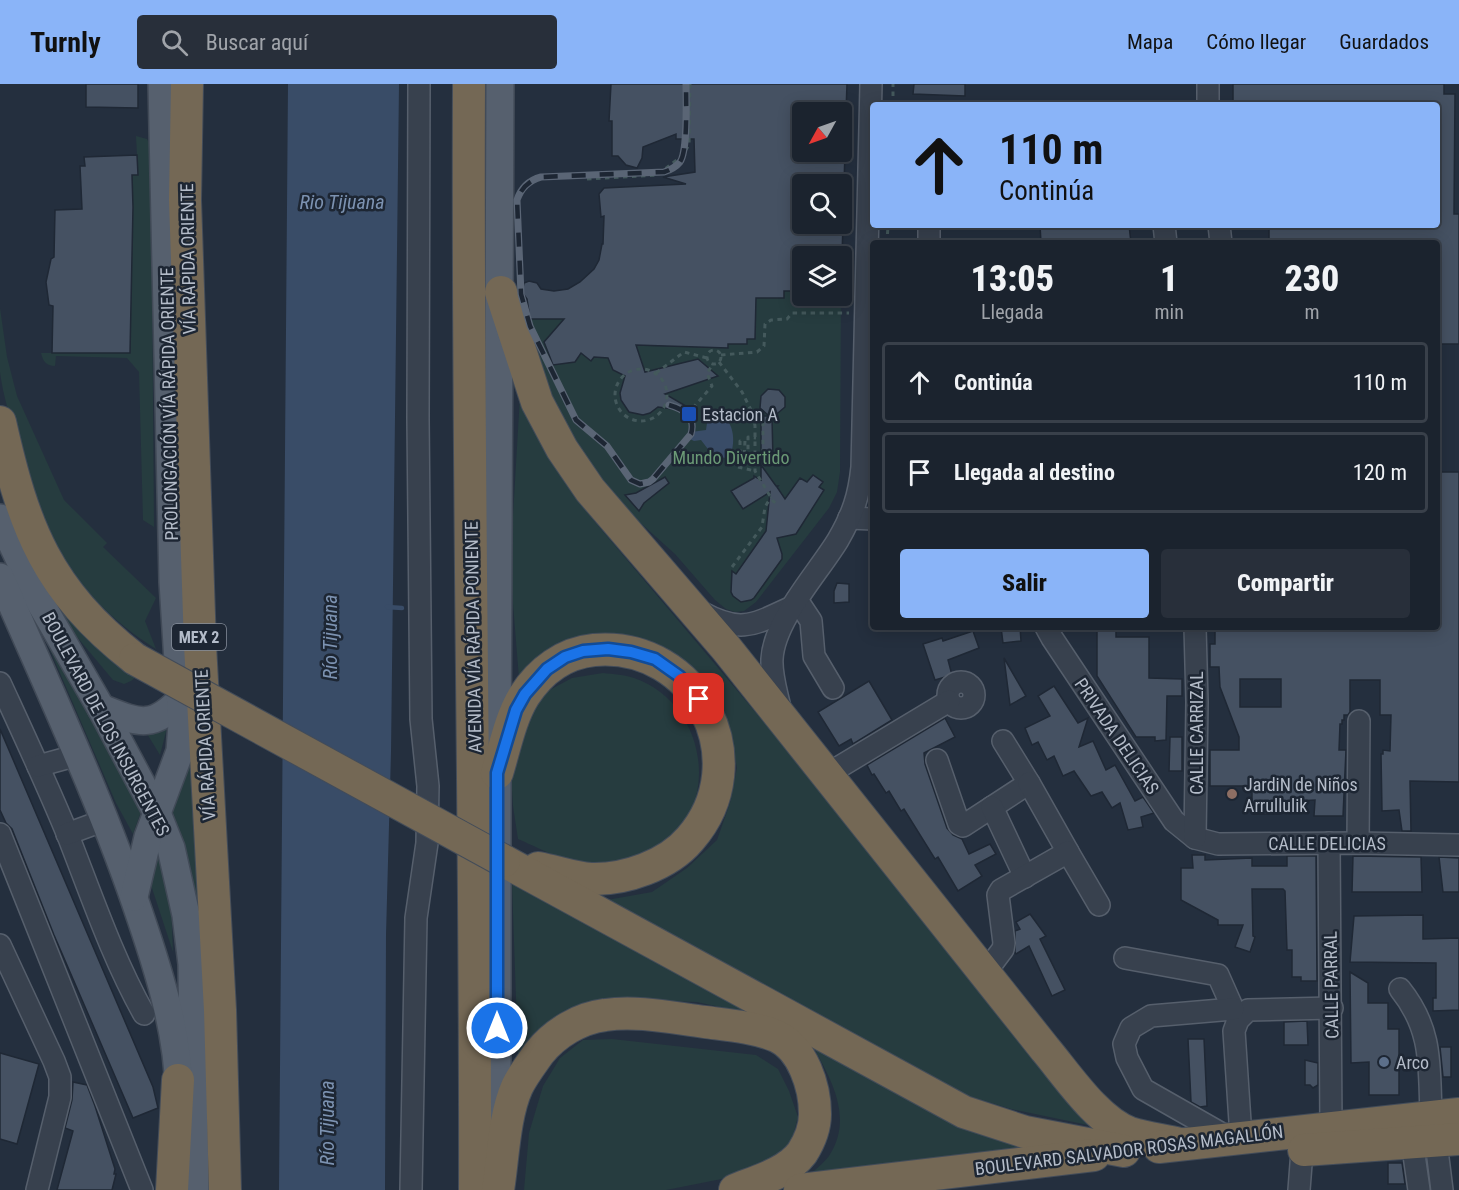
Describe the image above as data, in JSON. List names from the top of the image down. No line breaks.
{"streets":{"highway":["VÍA RÁPIDA ORIENTE","MEX 2","AVENIDA VÍA RÁPIDA PONIENTE","BOULEVARD SALVADOR ROSAS MAGALLÓN"],"main road":["PROLONGACIÓN VÍA RÁPIDA ORIENTE","BOULEVARD DE LOS INSURGENTES"],"street":["CALLE CARRIZAL","PRIVADA DELICIAS","CALLE DELICIAS","CALLE PARRAL"]},"crossings":[["PROLONGACIÓN VÍA RÁPIDA ORIENTE","BOULEVARD DE LOS INSURGENTES"],["CALLE CARRIZAL","PRIVADA DELICIAS"],["CALLE CARRIZAL","CALLE DELICIAS"],["PRIVADA DELICIAS","CALLE DELICIAS"],["CALLE DELICIAS","CALLE PARRAL"],["CALLE PARRAL","BOULEVARD SALVADOR ROSAS MAGALLÓN"]],"water":["Rio Tijuana","Río Tijuana"],"parks":["Mundo Divertido"],"places":{"transit":["Estacion A"],"other":["JardiN de Niños Arrullulik","Arco"]},"north":"bottom left","page":{"header":"Turnly","search":"Buscar aquí","nav":["Mapa","Cómo llegar","Guardados"],"turn":["110 m","Continúa"],"eta":["13:05","Llegada","1","min","230","m"],"list":[{"name":"Continúa","value":"110 m"},{"name":"Llegada al destino","value":"120 m"}],"buttons":["Salir","Compartir"]}}
